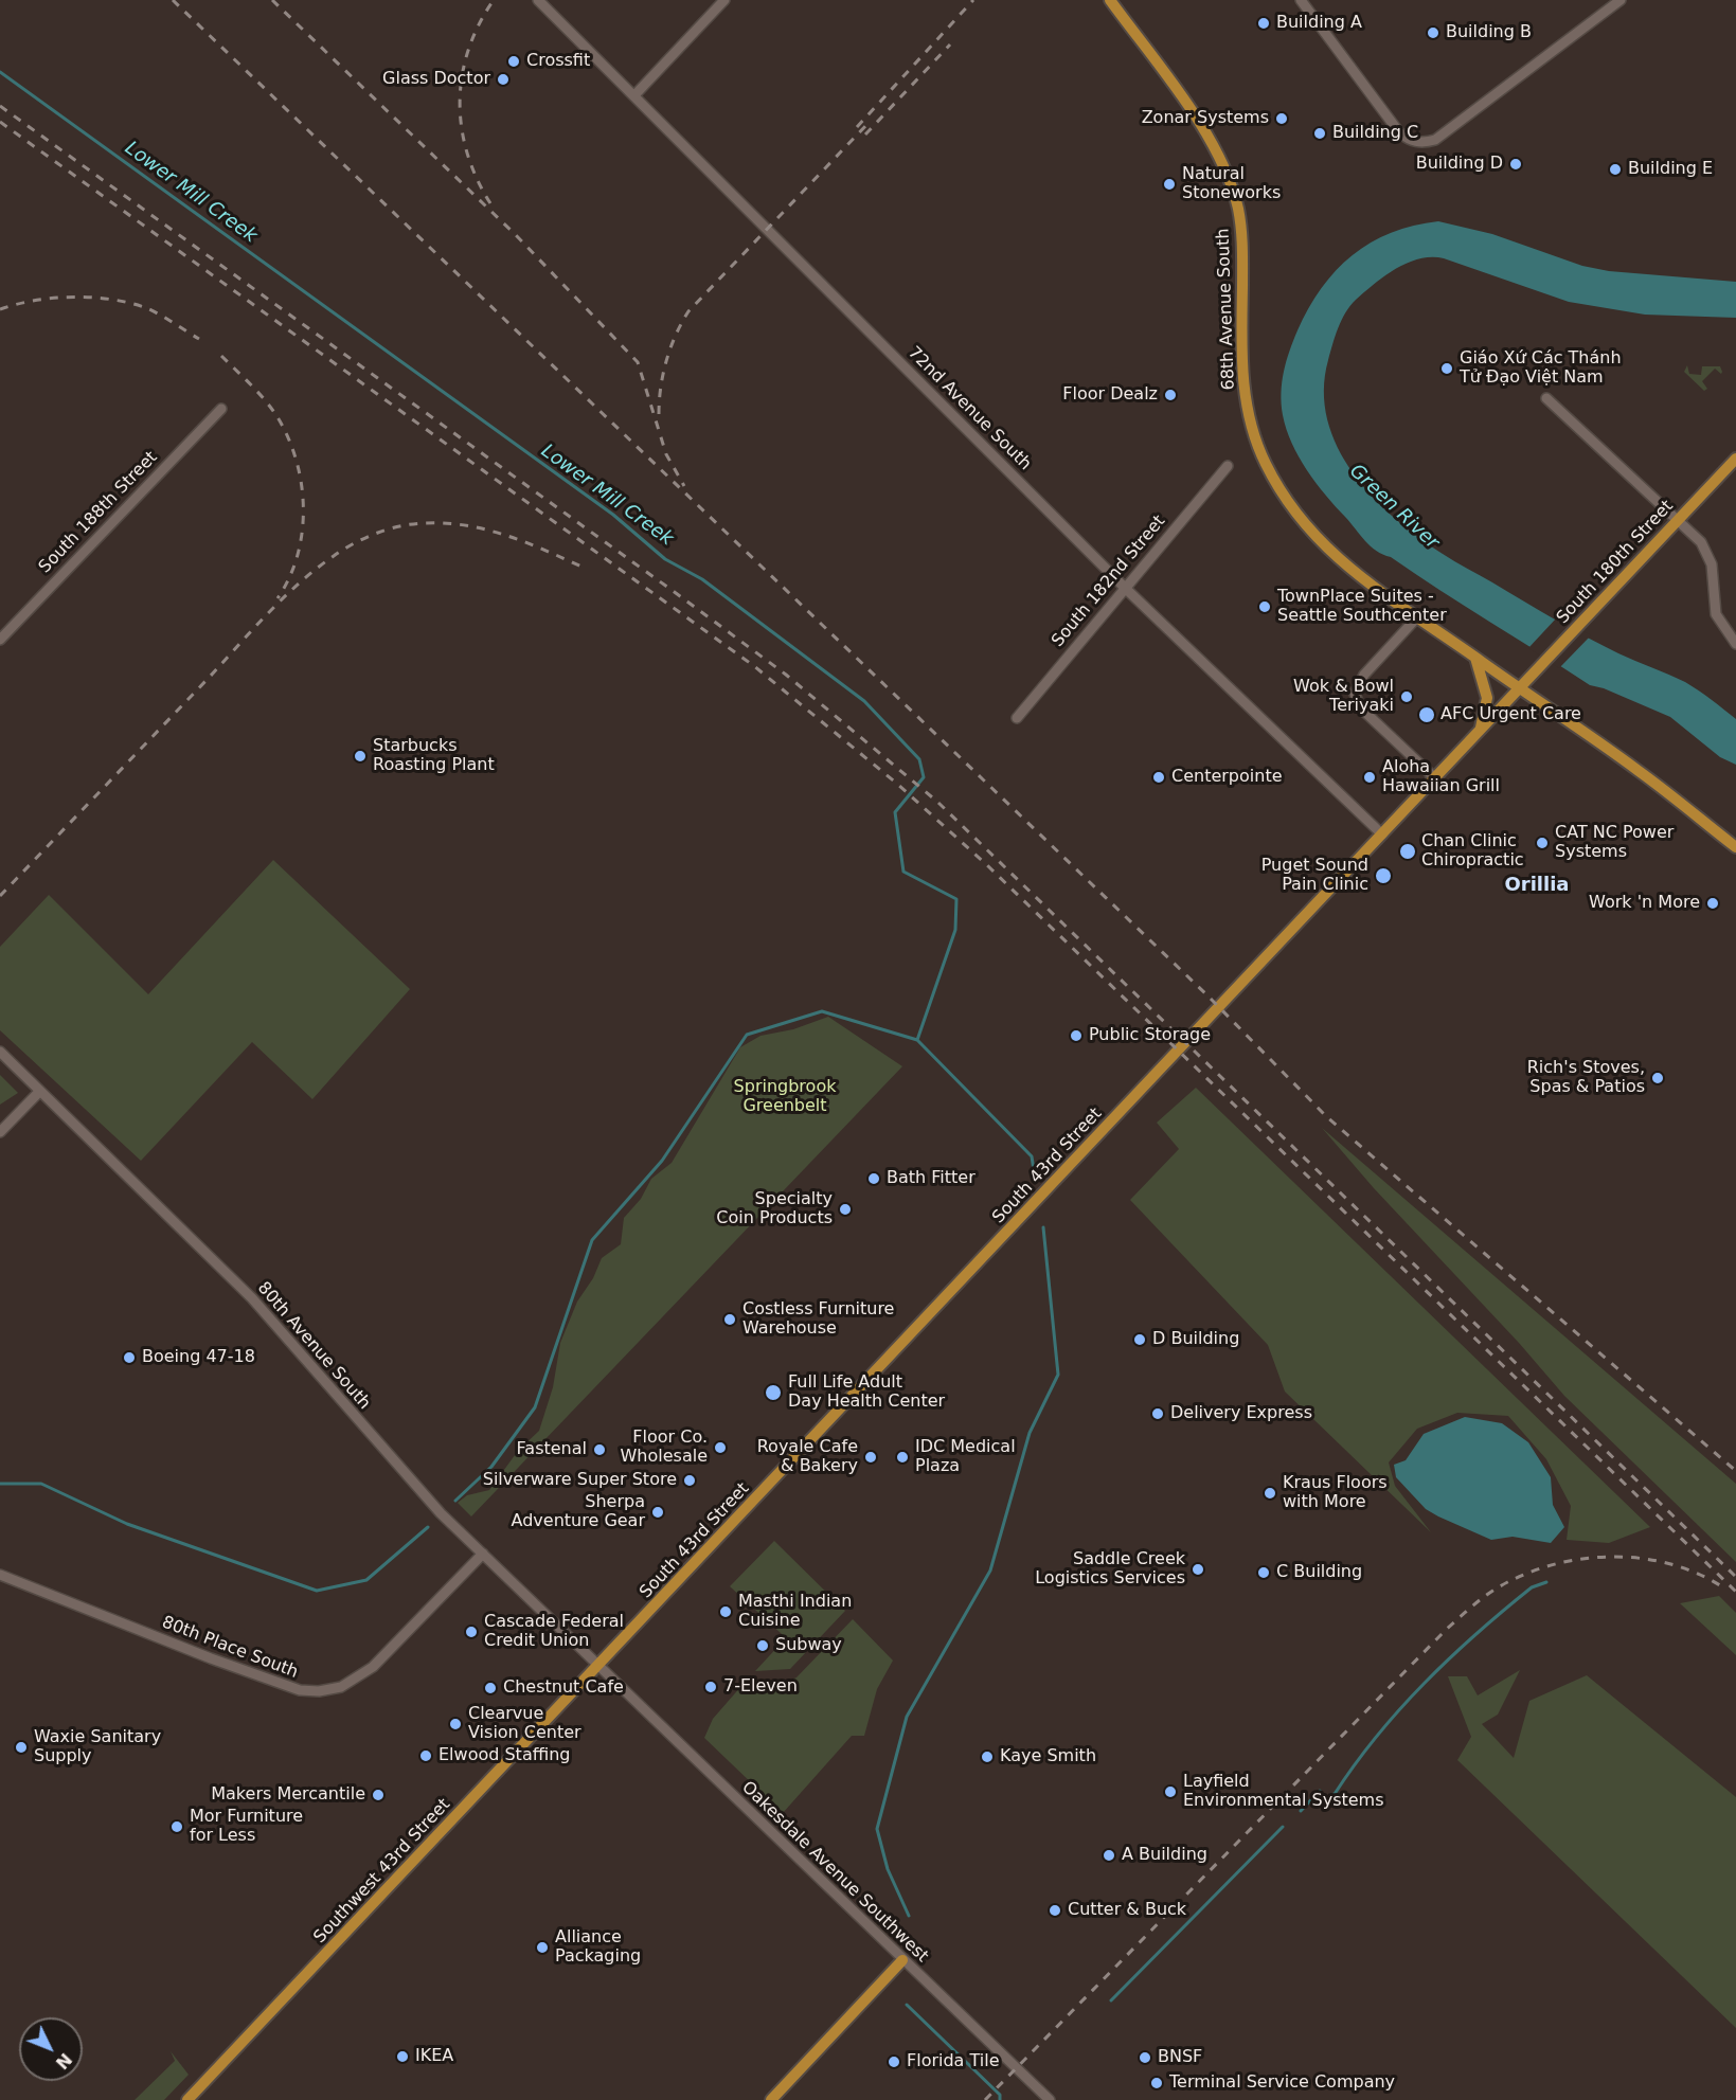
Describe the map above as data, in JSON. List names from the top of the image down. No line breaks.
{"streets":{"main road":["68th Avenue South","South 180th Street","South 43rd Street","Southwest 43rd Street"],"street":["72nd Avenue South","South 188th Street","South 182nd Street","80th Avenue South","80th Place South","Oakesdale Avenue Southwest"]},"crossings":[["68th Avenue South","South 180th Street"],["68th Avenue South","South 43rd Street"],["72nd Avenue South","South 182nd Street"],["72nd Avenue South","South 43rd Street"],["South 180th Street","South 43rd Street"],["South 43rd Street","80th Avenue South"],["South 43rd Street","Southwest 43rd Street"],["South 43rd Street","Oakesdale Avenue Southwest"],["80th Avenue South","80th Place South"],["80th Avenue South","Southwest 43rd Street"],["80th Avenue South","Oakesdale Avenue Southwest"],["Southwest 43rd Street","Oakesdale Avenue Southwest"]],"districts":["Orillia"],"water":["Lower Mill Creek","Green River"],"parks":["Springbrook Greenbelt"],"places":["Building A","Building B","Crossfit","Glass Doctor","Zonar Systems","Building C","Building D","Building E","Natural Stoneworks","Giáo Xứ Các Thánh Tử Đạo Việt Nam","Floor Dealz","TownPlace Suites - Seattle Southcenter","Wok & Bowl Teriyaki","AFC Urgent Care","Starbucks Roasting Plant","Centerpointe","Aloha Hawaiian Grill","CAT NC Power Systems","Chan Clinic Chiropractic","Puget Sound Pain Clinic","Work 'n More","Public Storage","Rich's Stoves, Spas & Patios","Bath Fitter","Specialty Coin Products","Costless Furniture Warehouse","D Building","Boeing 47-18","Full Life Adult Day Health Center","Delivery Express","Floor Co. Wholesale","Fastenal","Royale Cafe & Bakery","IDC Medical Plaza","Silverware Super Store","Kraus Floors with More","Sherpa Adventure Gear","Saddle Creek Logistics Services","C Building","Masthi Indian Cuisine","Cascade Federal Credit Union","Subway","7-Eleven","Chestnut Cafe","Clearvue Vision Center","Waxie Sanitary Supply","Elwood Staffing","Kaye Smith","Layfield Environmental Systems","Makers Mercantile","Mor Furniture for Less","A Building","Cutter & Buck","Alliance Packaging","IKEA","BNSF","Florida Tile","Terminal Service Company"],"north":"bottom right"}
